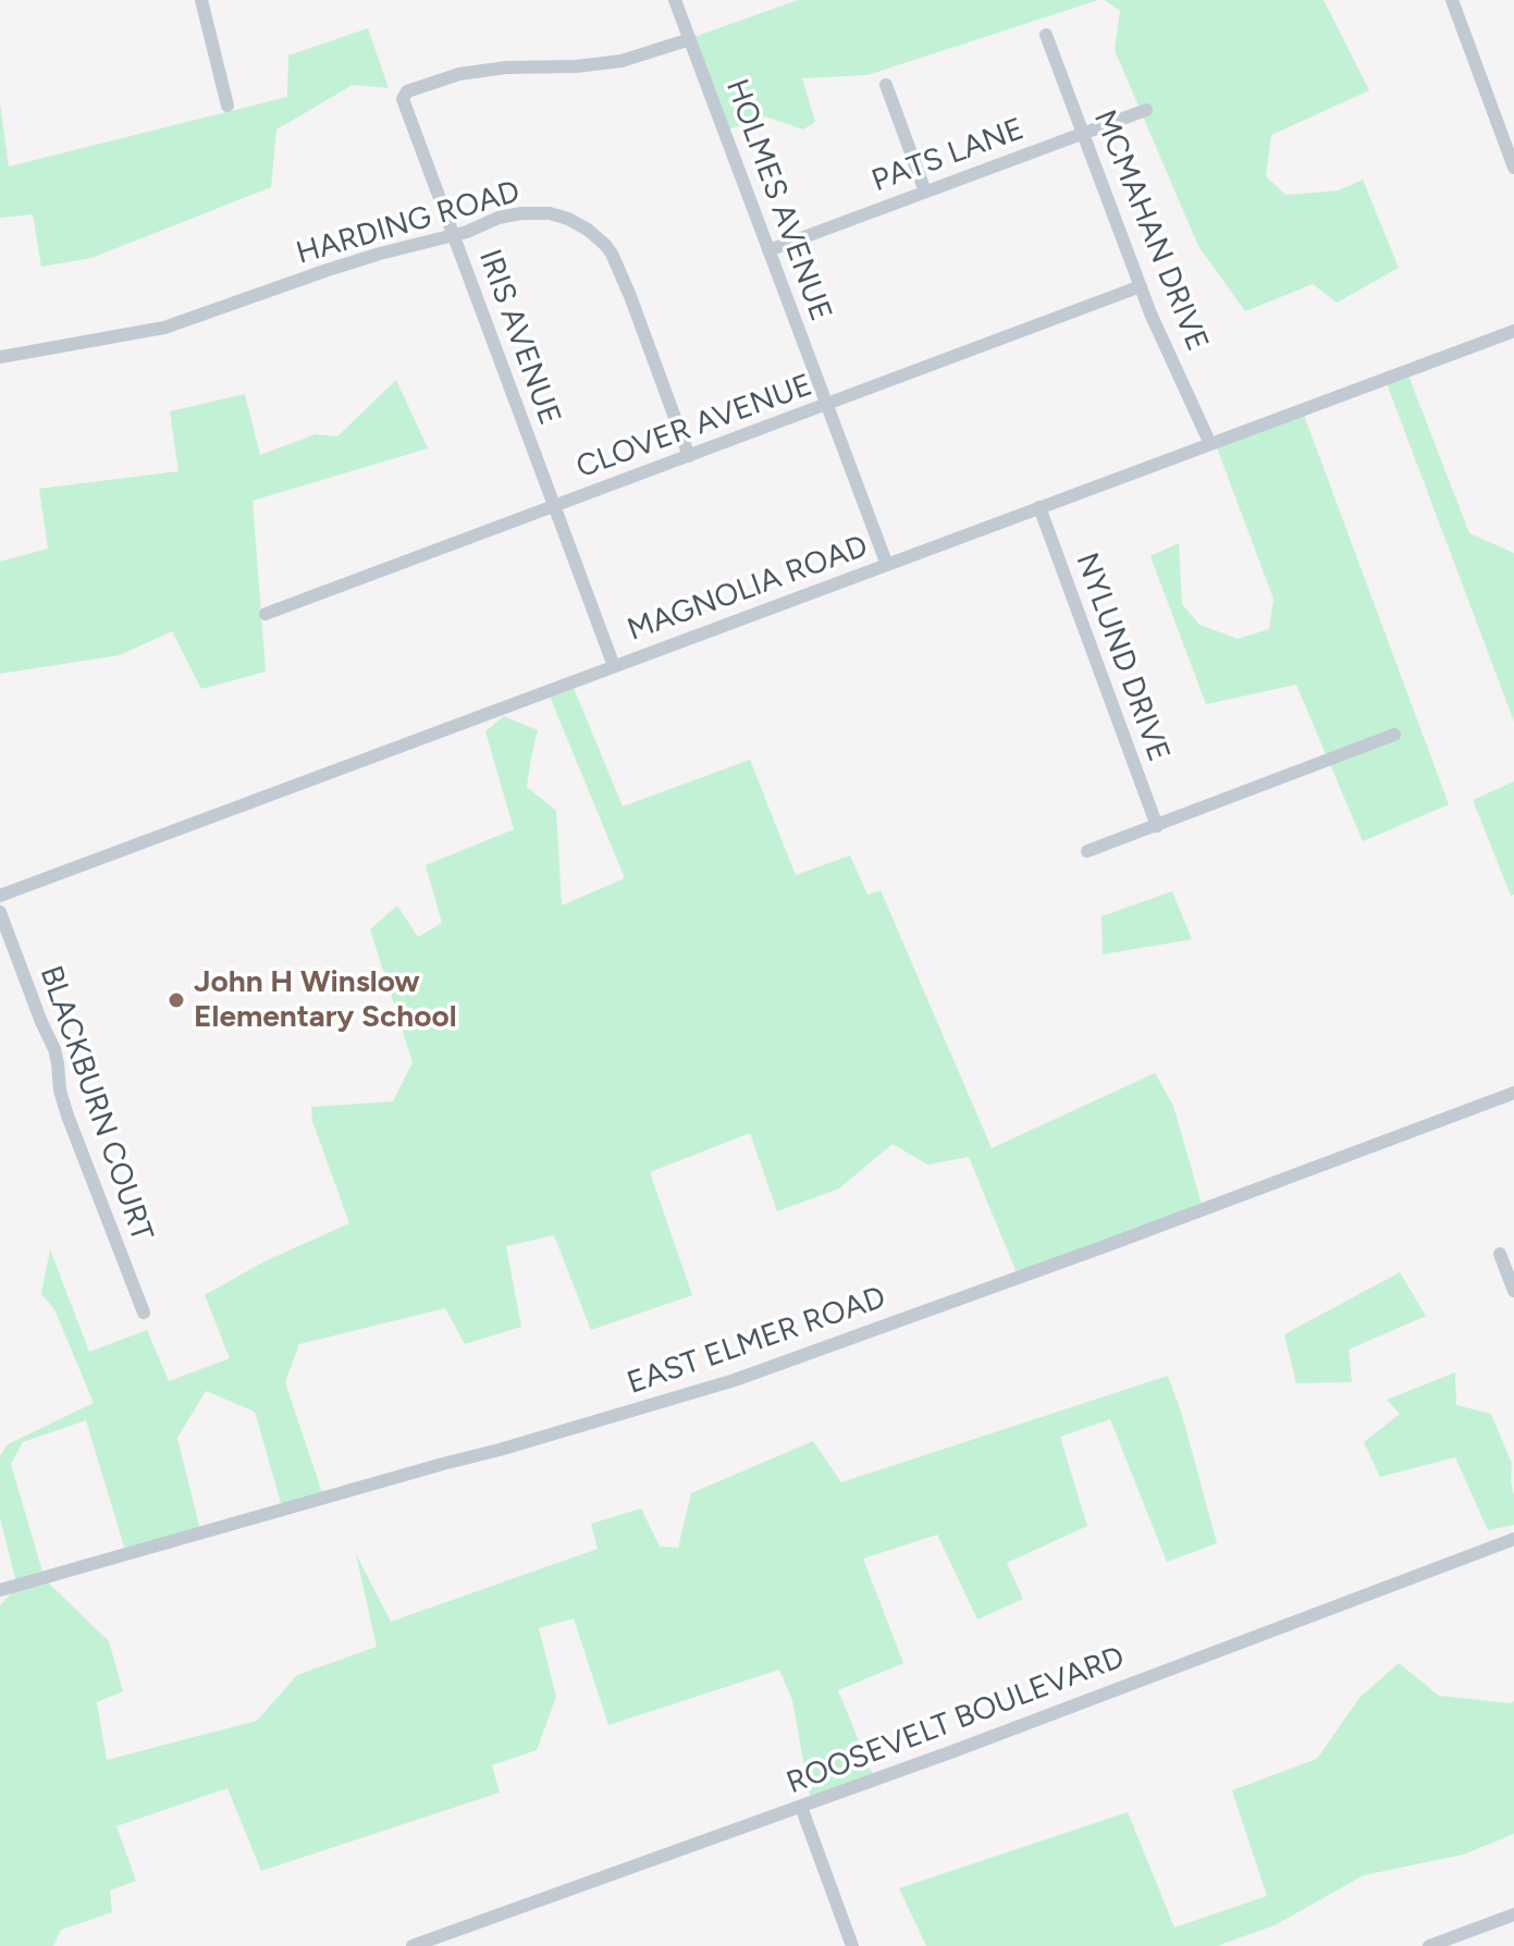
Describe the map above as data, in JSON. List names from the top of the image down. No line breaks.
{"streets":{"street":["PATS LANE","HOLMES AVENUE","HARDING ROAD","MCMAHAN DRIVE","IRIS AVENUE","CLOVER AVENUE","MAGNOLIA ROAD","NYLUND DRIVE","BLACKBURN COURT","EAST ELMER ROAD","ROOSEVELT BOULEVARD"]},"crossings":[["PATS LANE","HOLMES AVENUE"],["PATS LANE","MCMAHAN DRIVE"],["HOLMES AVENUE","IRIS AVENUE"],["HOLMES AVENUE","CLOVER AVENUE"],["HOLMES AVENUE","MAGNOLIA ROAD"],["HARDING ROAD","IRIS AVENUE"],["HARDING ROAD","CLOVER AVENUE"],["MCMAHAN DRIVE","CLOVER AVENUE"],["MCMAHAN DRIVE","MAGNOLIA ROAD"],["IRIS AVENUE","CLOVER AVENUE"],["IRIS AVENUE","MAGNOLIA ROAD"],["MAGNOLIA ROAD","NYLUND DRIVE"]],"places":["John H Winslow Elementary School"]}
